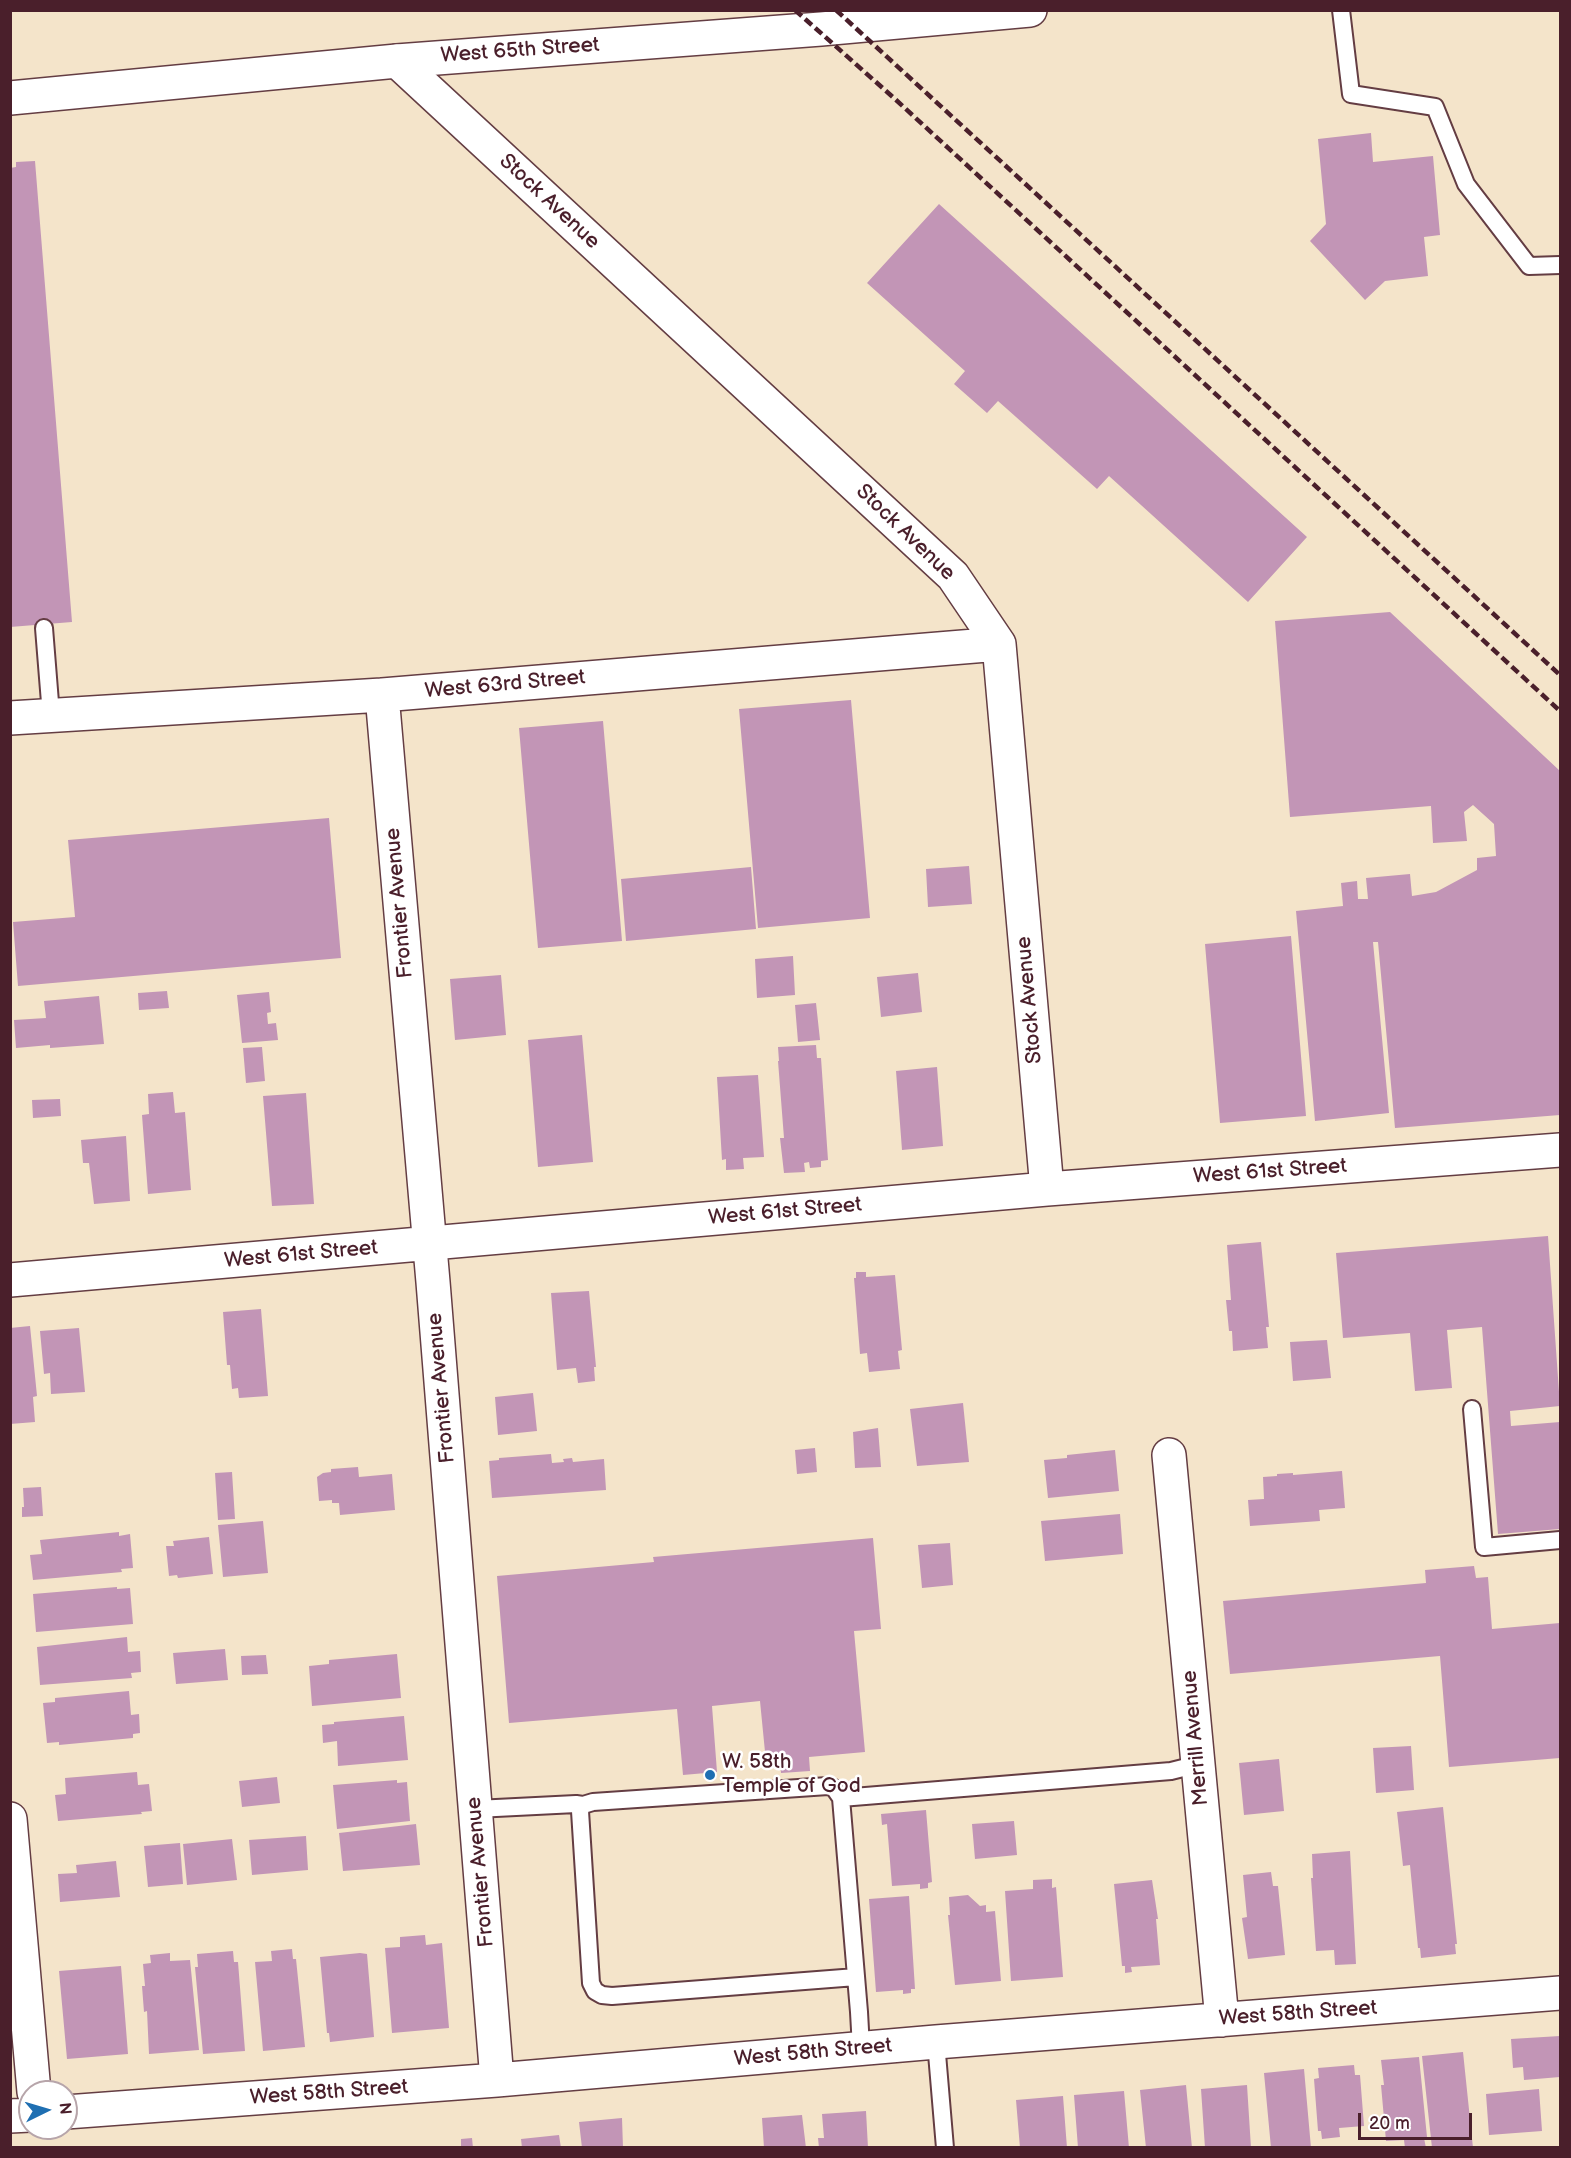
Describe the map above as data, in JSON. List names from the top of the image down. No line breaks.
{"streets":{"street":["West 65th Street","Stock Avenue","West 63rd Street","Frontier Avenue","West 61st Street","Merrill Avenue","West 58th Street"]},"crossings":[["West 65th Street","Stock Avenue"],["Stock Avenue","West 63rd Street"],["Stock Avenue","West 61st Street"],["West 63rd Street","Frontier Avenue"],["Frontier Avenue","West 61st Street"],["Frontier Avenue","West 58th Street"],["Merrill Avenue","West 58th Street"]],"places":["W. 58th Temple of God"],"scale_bar":"20 m","north":"right"}
